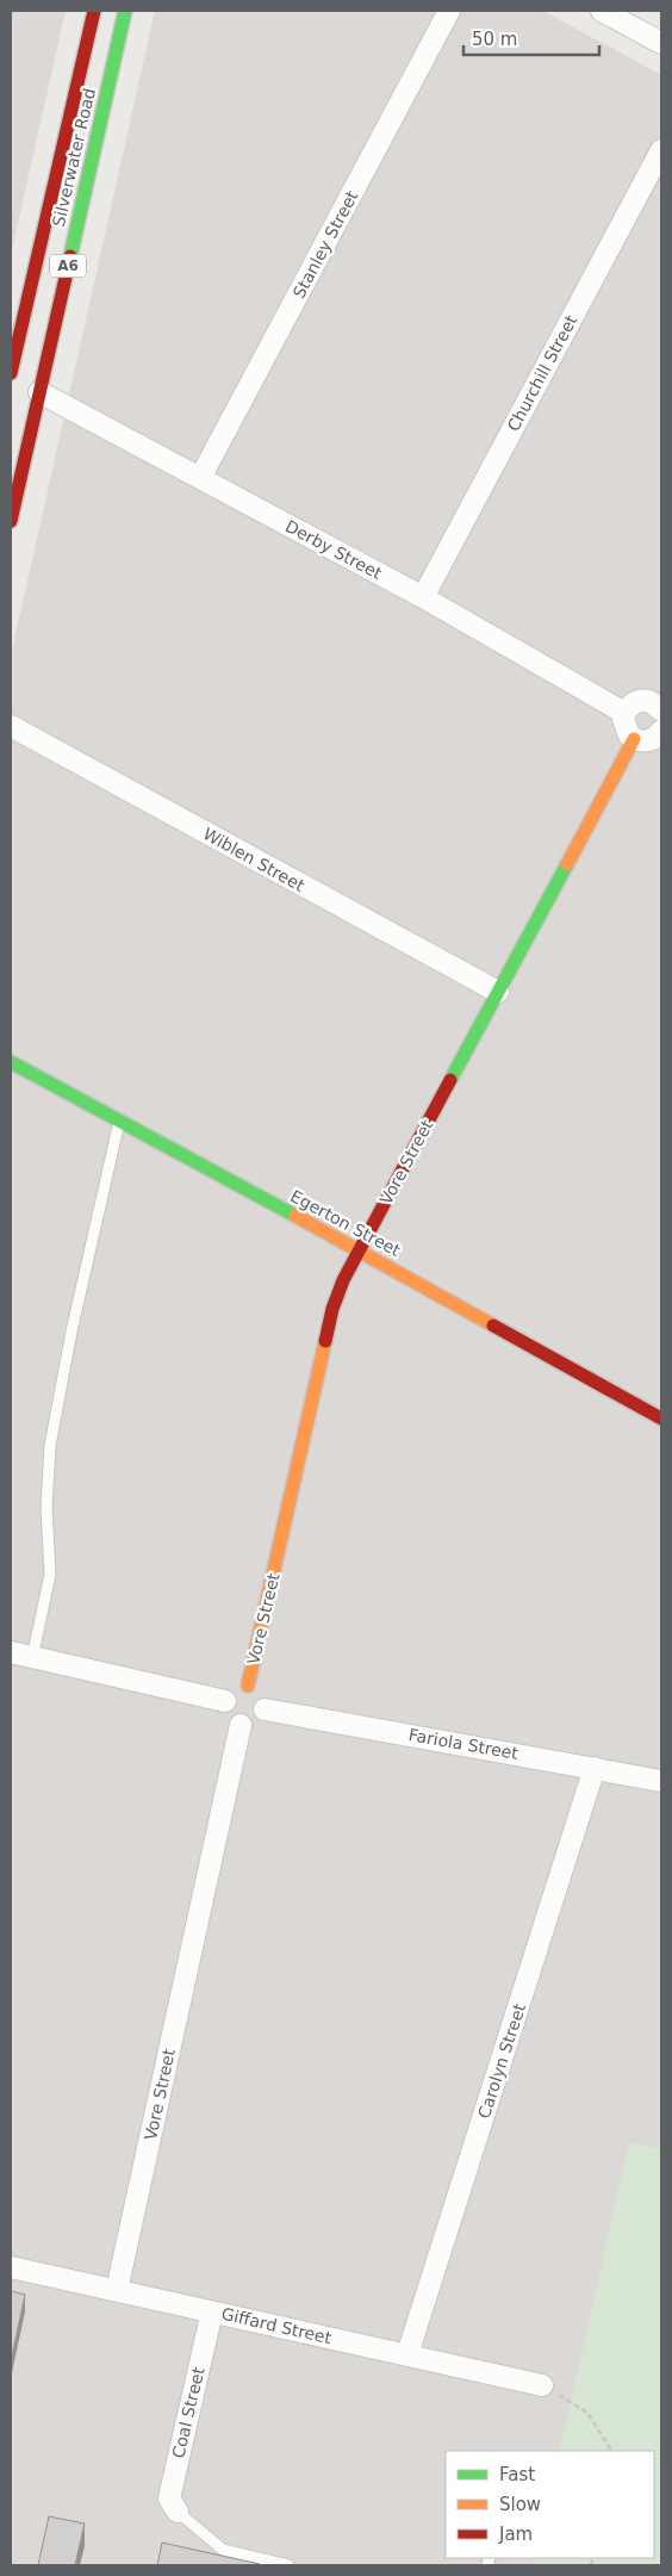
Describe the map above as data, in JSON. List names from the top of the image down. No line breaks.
{"streets":{"main road":["Silverwater Road","A6","Vore Street","Egerton Street"],"street":["Stanley Street","Churchill Street","Derby Street","Wiblen Street","Fariola Street","Carolyn Street","Giffard Street","Coal Street"]},"crossings":[["Silverwater Road","Derby Street"],["Stanley Street","Derby Street"],["Churchill Street","Derby Street"],["Wiblen Street","Vore Street"],["Vore Street","Egerton Street"],["Vore Street","Fariola Street"],["Vore Street","Giffard Street"],["Fariola Street","Carolyn Street"],["Carolyn Street","Giffard Street"],["Giffard Street","Coal Street"]],"legend":["Fast","Slow","Jam"],"scale_bar":"50 m"}
